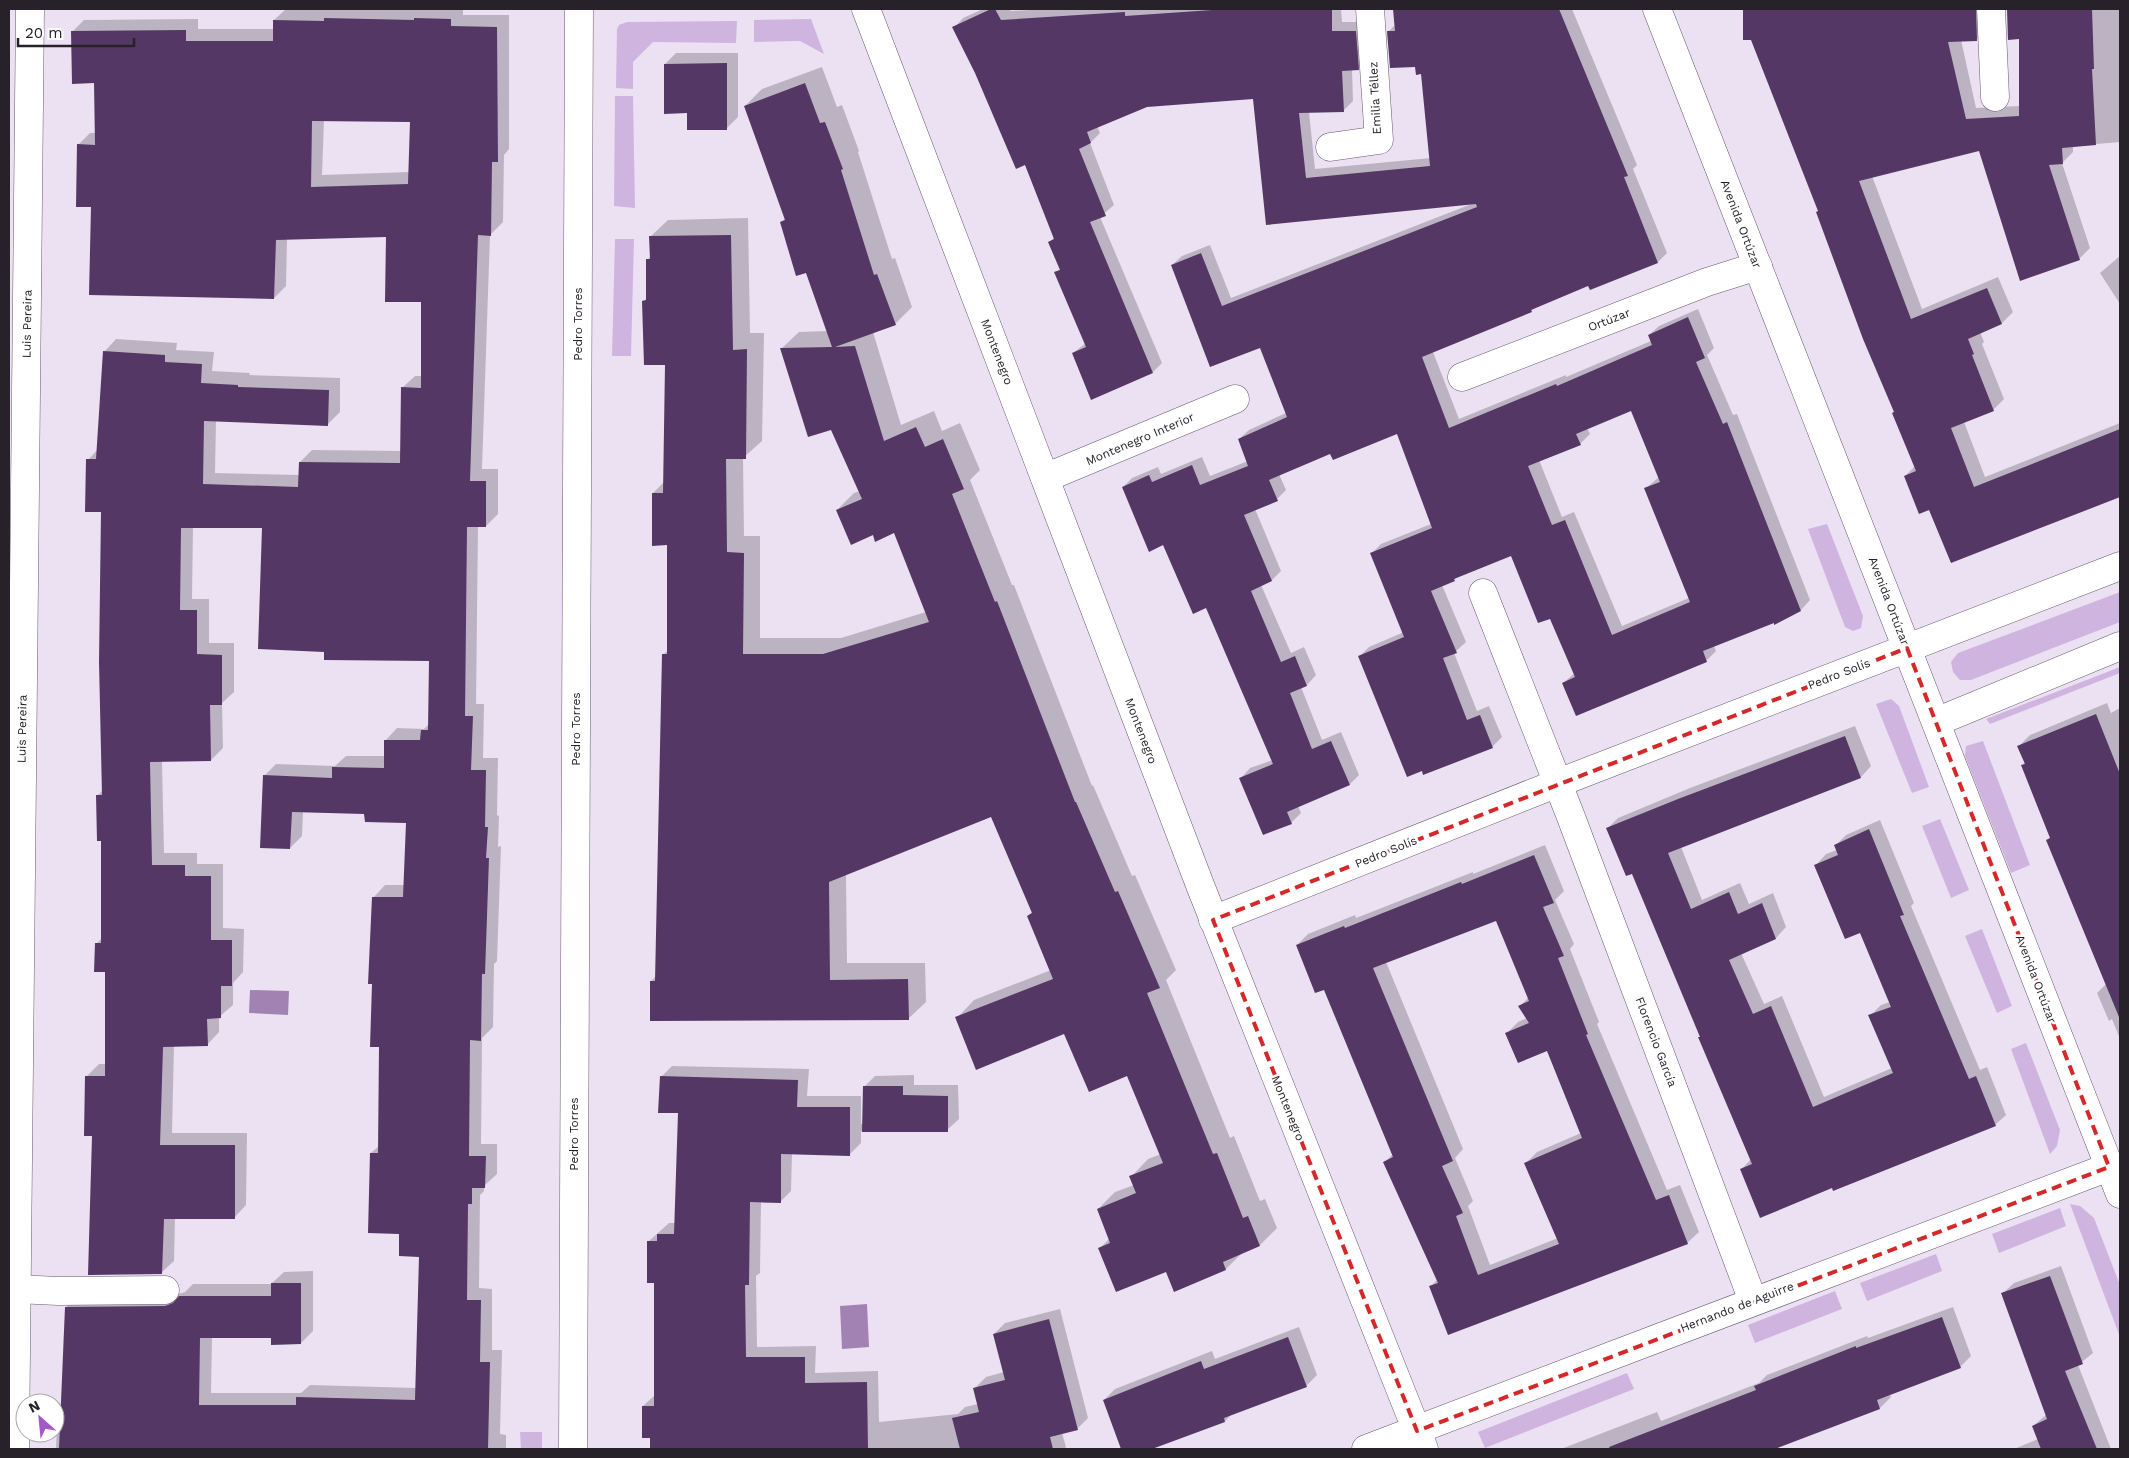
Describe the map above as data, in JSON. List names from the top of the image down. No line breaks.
{"streets":{"street":["Emilia Téllez","Avenida Ortúzar","Ortúzar","Luis Pereira","Pedro Torres","Montenegro","Montenegro Interior","Pedro Solís","Florencio García","Hernando de Aguirre"]},"crossings":[["Avenida Ortúzar","Ortúzar"],["Avenida Ortúzar","Pedro Solís"],["Avenida Ortúzar","Hernando de Aguirre"],["Montenegro","Montenegro Interior"],["Montenegro","Pedro Solís"],["Montenegro","Hernando de Aguirre"],["Pedro Solís","Florencio García"],["Florencio García","Hernando de Aguirre"]],"scale_bar":"20 m","north":"top left"}
